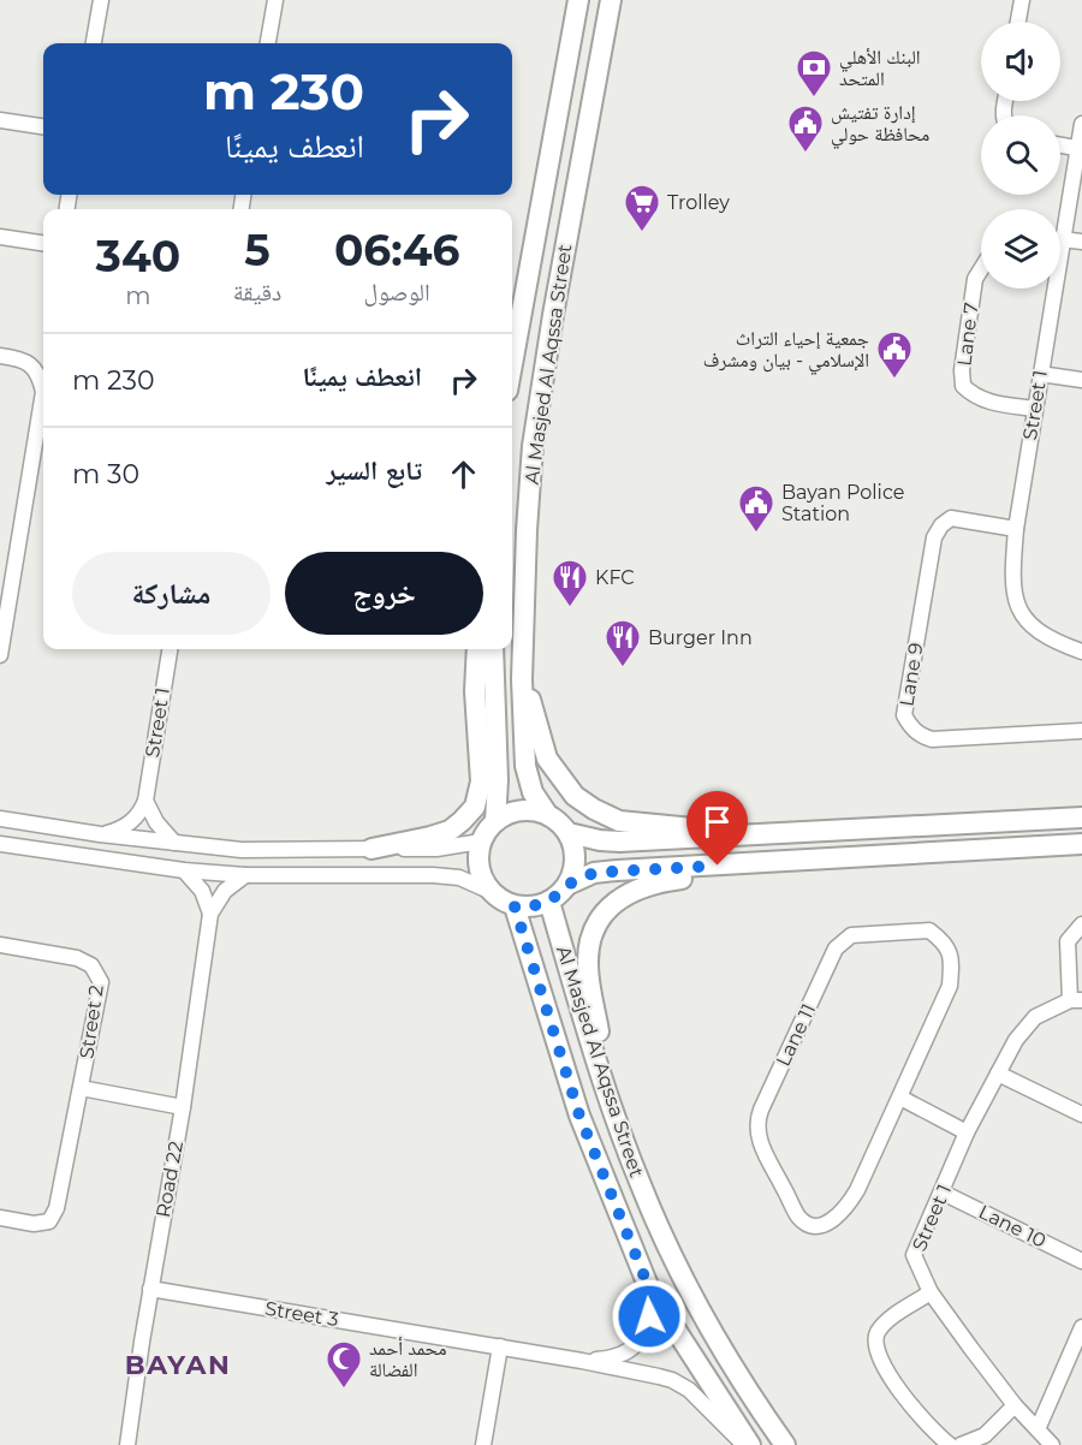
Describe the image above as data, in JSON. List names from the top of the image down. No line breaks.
{"streets":{"main road":["Al Masjed Al Aqssa Street"],"street":["Lane 7","Street 1","Lane 9","Street 2","Lane 11","Road 22","Lane 10","Street 3"]},"crossings":[["Lane 7","Street 1"],["Al Masjed Al Aqssa Street","Street 3"],["Street 1","Lane 9"],["Street 1","Lane 10"],["Road 22","Street 3"]],"districts":["BAYAN"],"places":{"bank":["البنك الأهلي المتحد"],"public building":["إدارة تفتيش محافظة حولي","جمعية إحياء التراث الإسلامي - بيان ومشرف","Bayan Police Station"],"supermarket":["Trolley"],"restaurant":["KFC","Burger Inn"],"mosque":["محمد أحمد الفضالة"]},"page":{"turn":["230 m","انعطف يمينًا"],"eta":["06:46","الوصول","5","دقيقة","340","m"],"list":[{"name":"انعطف يمينًا","value":"230 m"},{"name":"تابع السير","value":"30 m"}],"buttons":["خروج","مشاركة"]}}
